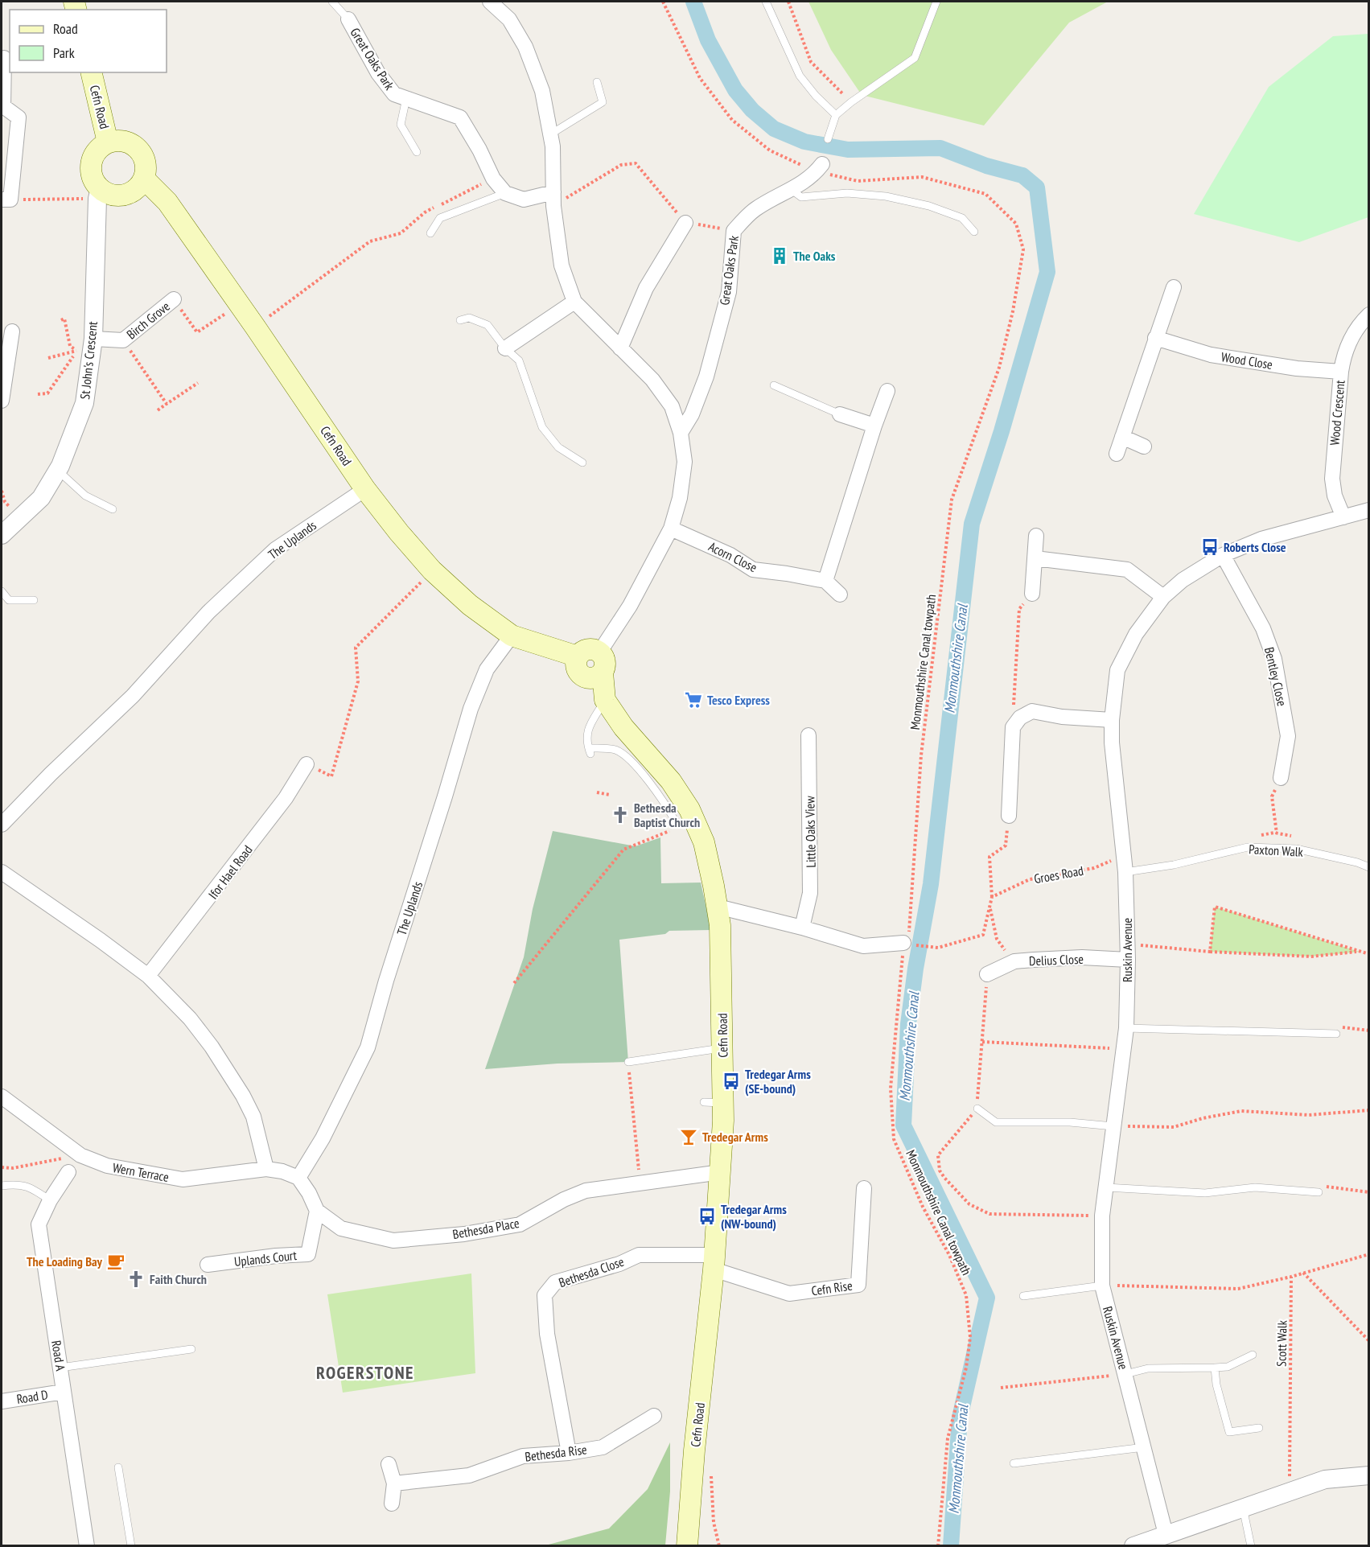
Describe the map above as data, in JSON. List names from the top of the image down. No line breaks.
{"streets":{"main road":["Cefn Road"],"street":["Great Oaks Park","Birch Grove","St John's Crescent","Wood Close","Wood Crescent","The Uplands","Acorn Close","Bentley Close","Little Oaks View","Ifor Hael Road","Ruskin Avenue","Delius Close","Wern Terrace","Bethesda Place","Uplands Court","Bethesda Close","Cefn Rise","Road A","Road D","Bethesda Rise"],"lane":["Paxton Walk"],"path":["Monmouthshire Canal towpath","Groes Road","Scott Walk"]},"crossings":[["Great Oaks Park","Monmouthshire Canal towpath"],["Cefn Road","St John's Crescent"],["Cefn Road","The Uplands"],["Cefn Road","Bethesda Place"],["Cefn Road","Bethesda Close"],["Cefn Road","Cefn Rise"],["Birch Grove","St John's Crescent"],["Wood Close","Wood Crescent"],["Wood Crescent","Ruskin Avenue"],["The Uplands","Wern Terrace"],["The Uplands","Bethesda Place"],["Bentley Close","Ruskin Avenue"],["Paxton Walk","Ruskin Avenue"],["Groes Road","Ruskin Avenue"],["Ruskin Avenue","Delius Close"],["Wern Terrace","Bethesda Place"],["Bethesda Place","Uplands Court"],["Bethesda Close","Cefn Rise"],["Bethesda Close","Bethesda Rise"],["Road A","Road D"]],"districts":["ROGERSTONE"],"water":["Monmouthshire Canal"],"places":{"building":["The Oaks"],"bus stop":["Roberts Close","Tredegar Arms (SE-bound)","Tredegar Arms (NW-bound)"],"supermarket":["Tesco Express"],"church":["Bethesda Baptist Church","Faith Church"],"bar":["Tredegar Arms"],"cafe":["The Loading Bay"]},"legend":["Road","Park"]}
